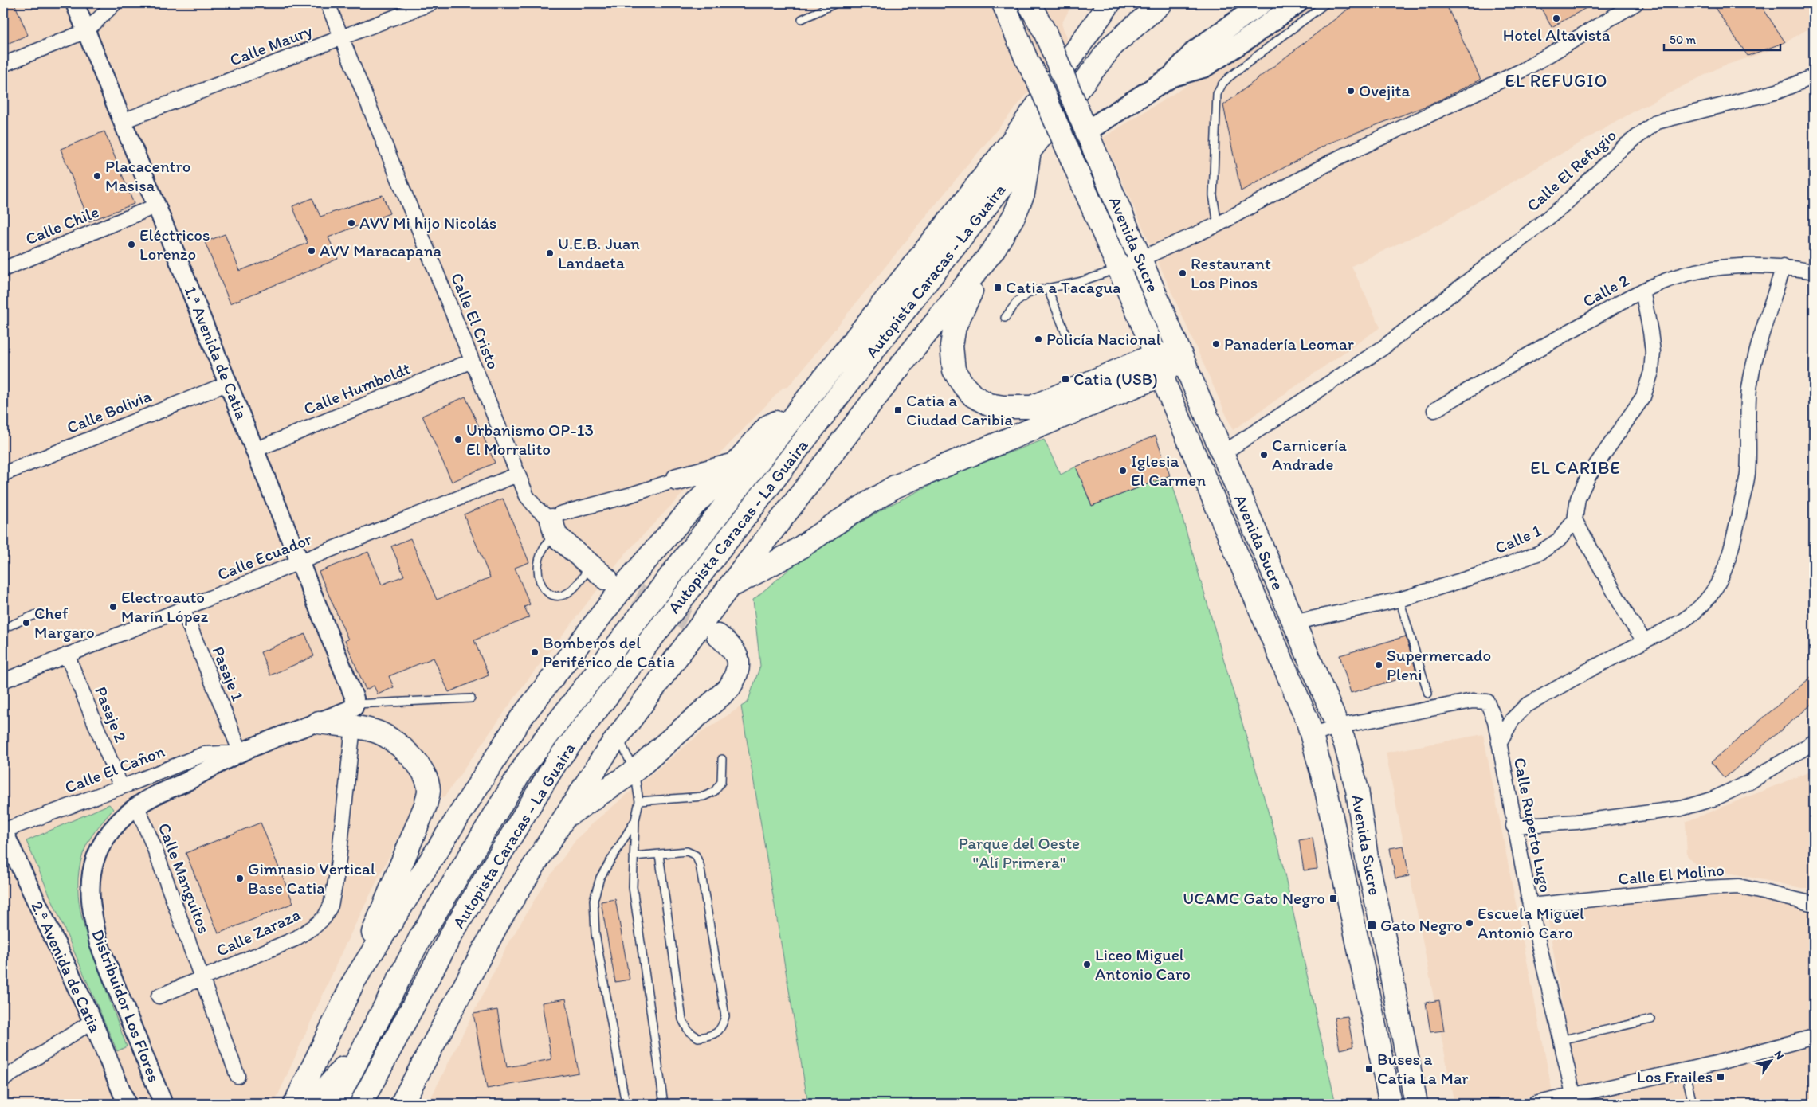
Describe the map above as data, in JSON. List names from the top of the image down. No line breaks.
{"streets":{"main road":["Avenida Sucre","Autopista Caracas - La Guaira"],"street":["Calle Maury","Calle El Refugio","Calle Chile","Calle 2","Calle El Cristo","1.ª Avenida de Catia","Calle Humboldt","Calle Bolivia","Calle 1","Calle Ecuador","Pasaje 1","Pasaje 2","Calle El Cañon","Calle Ruperto Lugo","Calle El Molino","Calle Manguitos","Calle Zaraza","2.ª Avenida de Catia","Distribuidor Los Flores"]},"crossings":[["Calle Maury","Calle El Cristo"],["Calle Maury","1.ª Avenida de Catia"],["Calle El Refugio","Avenida Sucre"],["Calle Chile","1.ª Avenida de Catia"],["Avenida Sucre","Calle 1"],["Avenida Sucre","Calle Ruperto Lugo"],["Calle El Cristo","Calle Humboldt"],["Calle El Cristo","Calle Ecuador"],["1.ª Avenida de Catia","Calle Humboldt"],["1.ª Avenida de Catia","Calle Bolivia"],["1.ª Avenida de Catia","Calle Ecuador"],["1.ª Avenida de Catia","Distribuidor Los Flores"],["Calle Ecuador","Pasaje 1"],["Calle Ecuador","Pasaje 2"],["Pasaje 1","Calle El Cañon"],["Pasaje 1","Distribuidor Los Flores"],["Pasaje 2","Calle El Cañon"],["Calle El Cañon","2.ª Avenida de Catia"],["Calle El Cañon","Distribuidor Los Flores"],["Calle Ruperto Lugo","Calle El Molino"],["Calle Manguitos","Calle Zaraza"],["Calle Manguitos","Distribuidor Los Flores"]],"districts":["EL REFUGIO","EL CARIBE"],"parks":["Parque del Oeste \"Alí Primera\""],"places":{"other":["Hotel Altavista","Ovejita","Placacentro Masisa","AVV Mi hijo Nicolás","Eléctricos Lorenzo","AVV Maracapana","U.E.B. Juan Landaeta","Restaurant Los Pinos","Policía Nacional","Panadería Leomar","Urbanismo OP-13 El Morralito","Carnicería Andrade","Iglesia El Carmen","Electroauto Marín López","Chef Margaro","Bomberos del Periférico de Catia","Supermercado Pleni","Gimnasio Vertical Base Catia","Escuela Miguel Antonio Caro","Liceo Miguel Antonio Caro"],"transit":["Catia a Tacagua","Catia (USB)","Catia a Ciudad Caribia","UCAMC Gato Negro","Gato Negro","Buses a Catia La Mar","Los Frailes"]},"scale_bar":"50 m","north":"top right"}
